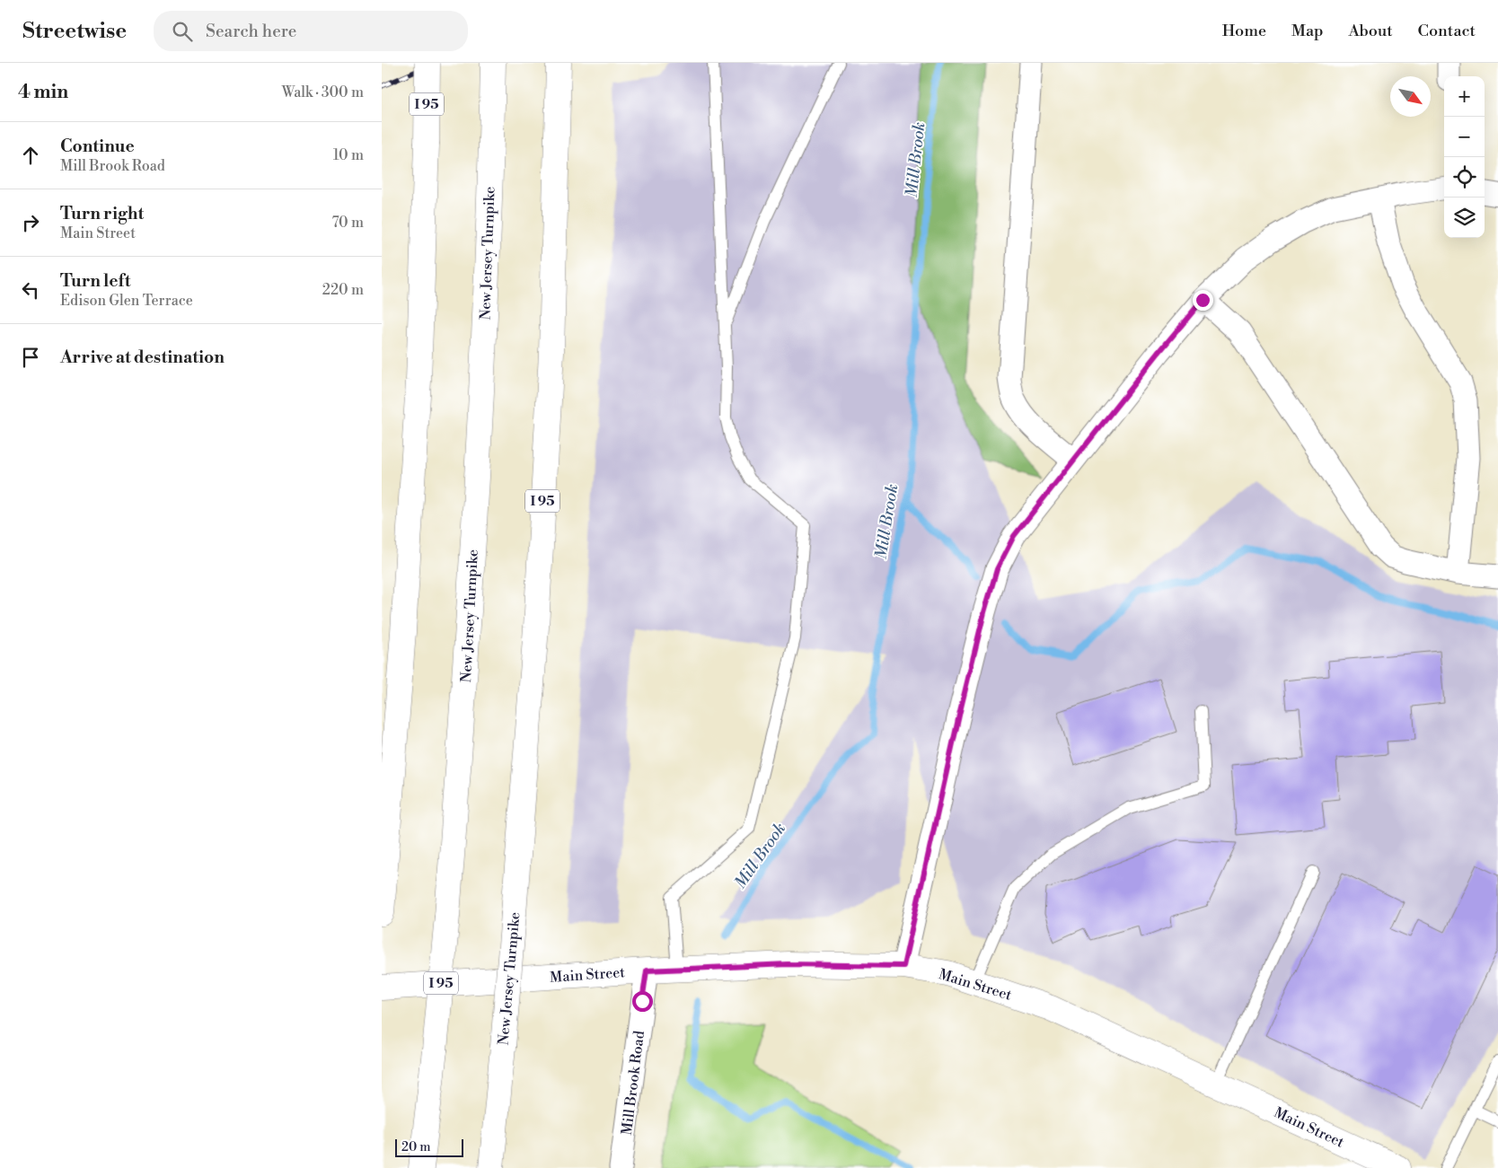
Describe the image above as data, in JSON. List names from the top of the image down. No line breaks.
{"streets":{"main road":["I 95","New Jersey Turnpike","Main Street"],"street":["Mill Brook Road"]},"crossings":[["Main Street","Mill Brook Road"]],"water":["Mill Brook"],"scale_bar":"20 m","north":"bottom right","page":{"header":"Streetwise","search":"Search here","nav":["Home","Map","About","Contact"],"heading":["4 min","Walk · 300 m"],"map_buttons":["+","−"],"list":[["Continue","Mill Brook Road","10 m"],["Turn right","Main Street","70 m"],["Turn left","Edison Glen Terrace","220 m"],"Arrive at destination"],"scale":"20 m"}}
